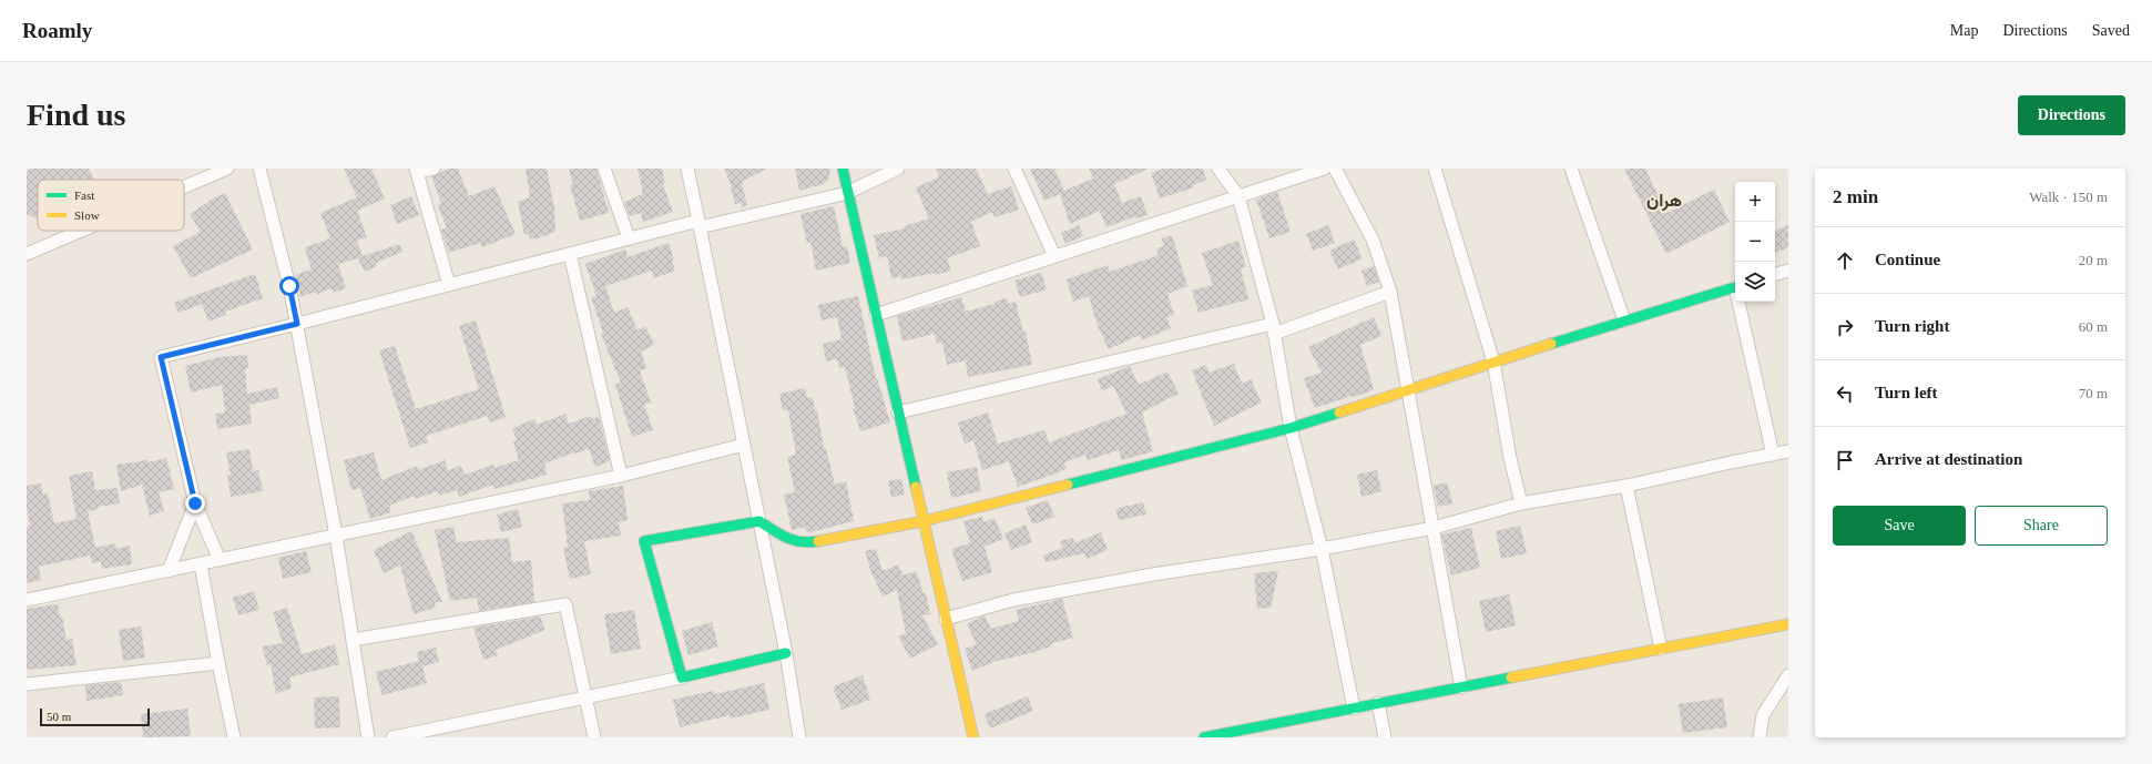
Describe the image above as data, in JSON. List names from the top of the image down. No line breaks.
{"districts":["هران"],"legend":["Fast","Slow"],"scale_bar":"50 m","page":{"header":"Roamly","nav":["Map","Directions","Saved"],"buttons":["Directions",["Save","Share"]],"title":"Find us","heading":["2 min","Walk · 150 m"],"map_buttons":["+","−"],"list":[["Continue","20 m"],["Turn right","60 m"],["Turn left","70 m"],"Arrive at destination"],"scale":"50 m"}}
